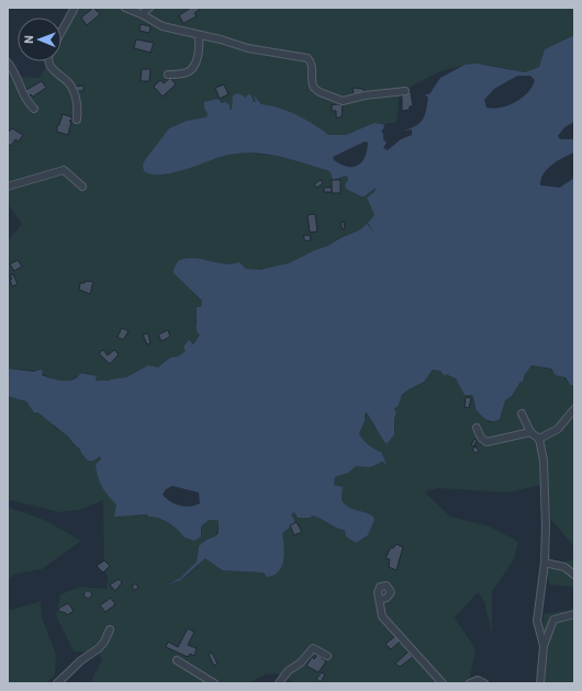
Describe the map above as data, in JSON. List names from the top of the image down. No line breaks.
{"north":"left"}
